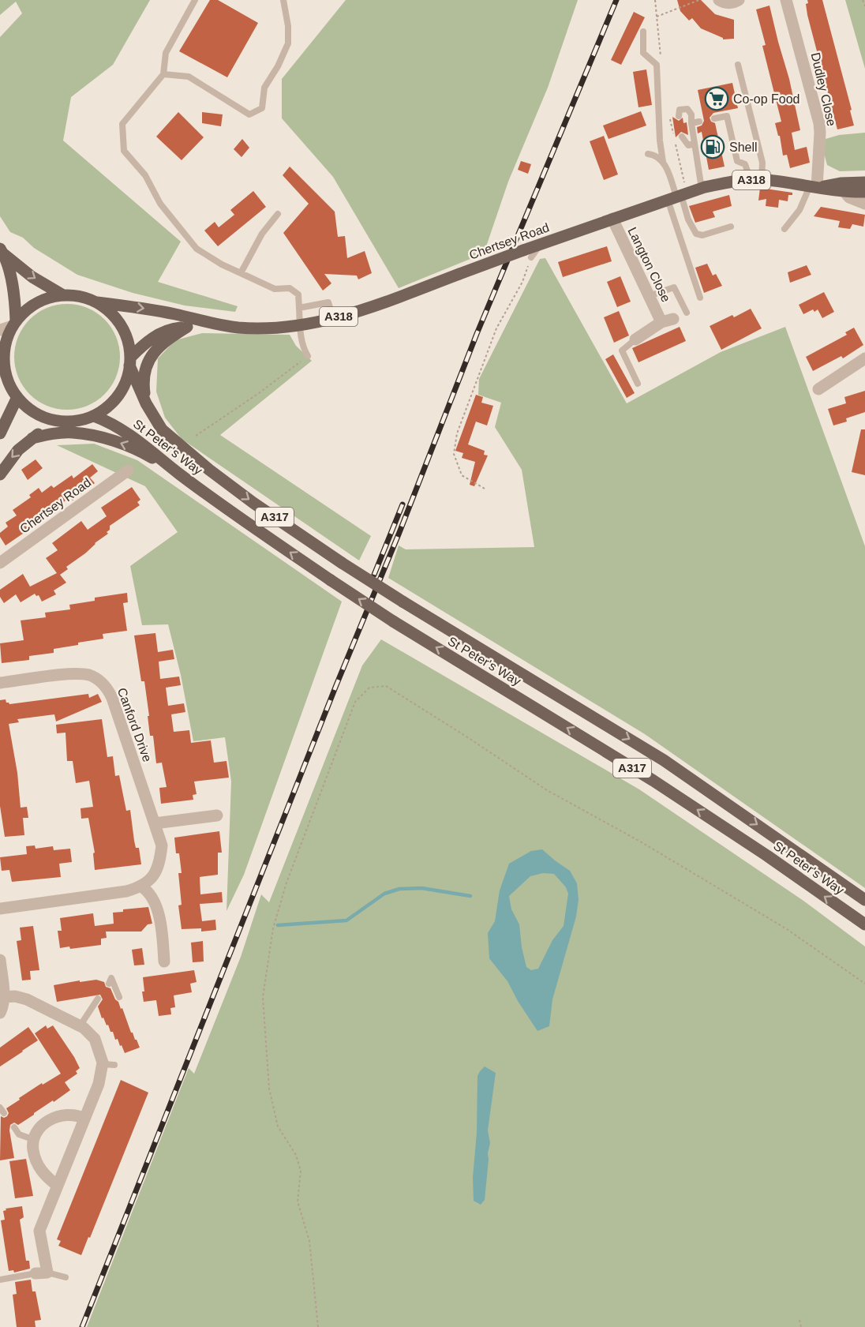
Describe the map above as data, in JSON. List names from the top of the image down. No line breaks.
{"streets":{"main road":["A318","Chertsey Road","St Peter's Way","A317"],"street":["Dudley Close","Langton Close","Canford Drive"]},"crossings":[["Dudley Close","Chertsey Road"],["Chertsey Road","Langton Close"],["Chertsey Road","St Peter's Way"]],"places":{"supermarket":["Co-op Food"],"fuel station":["Shell"]}}
